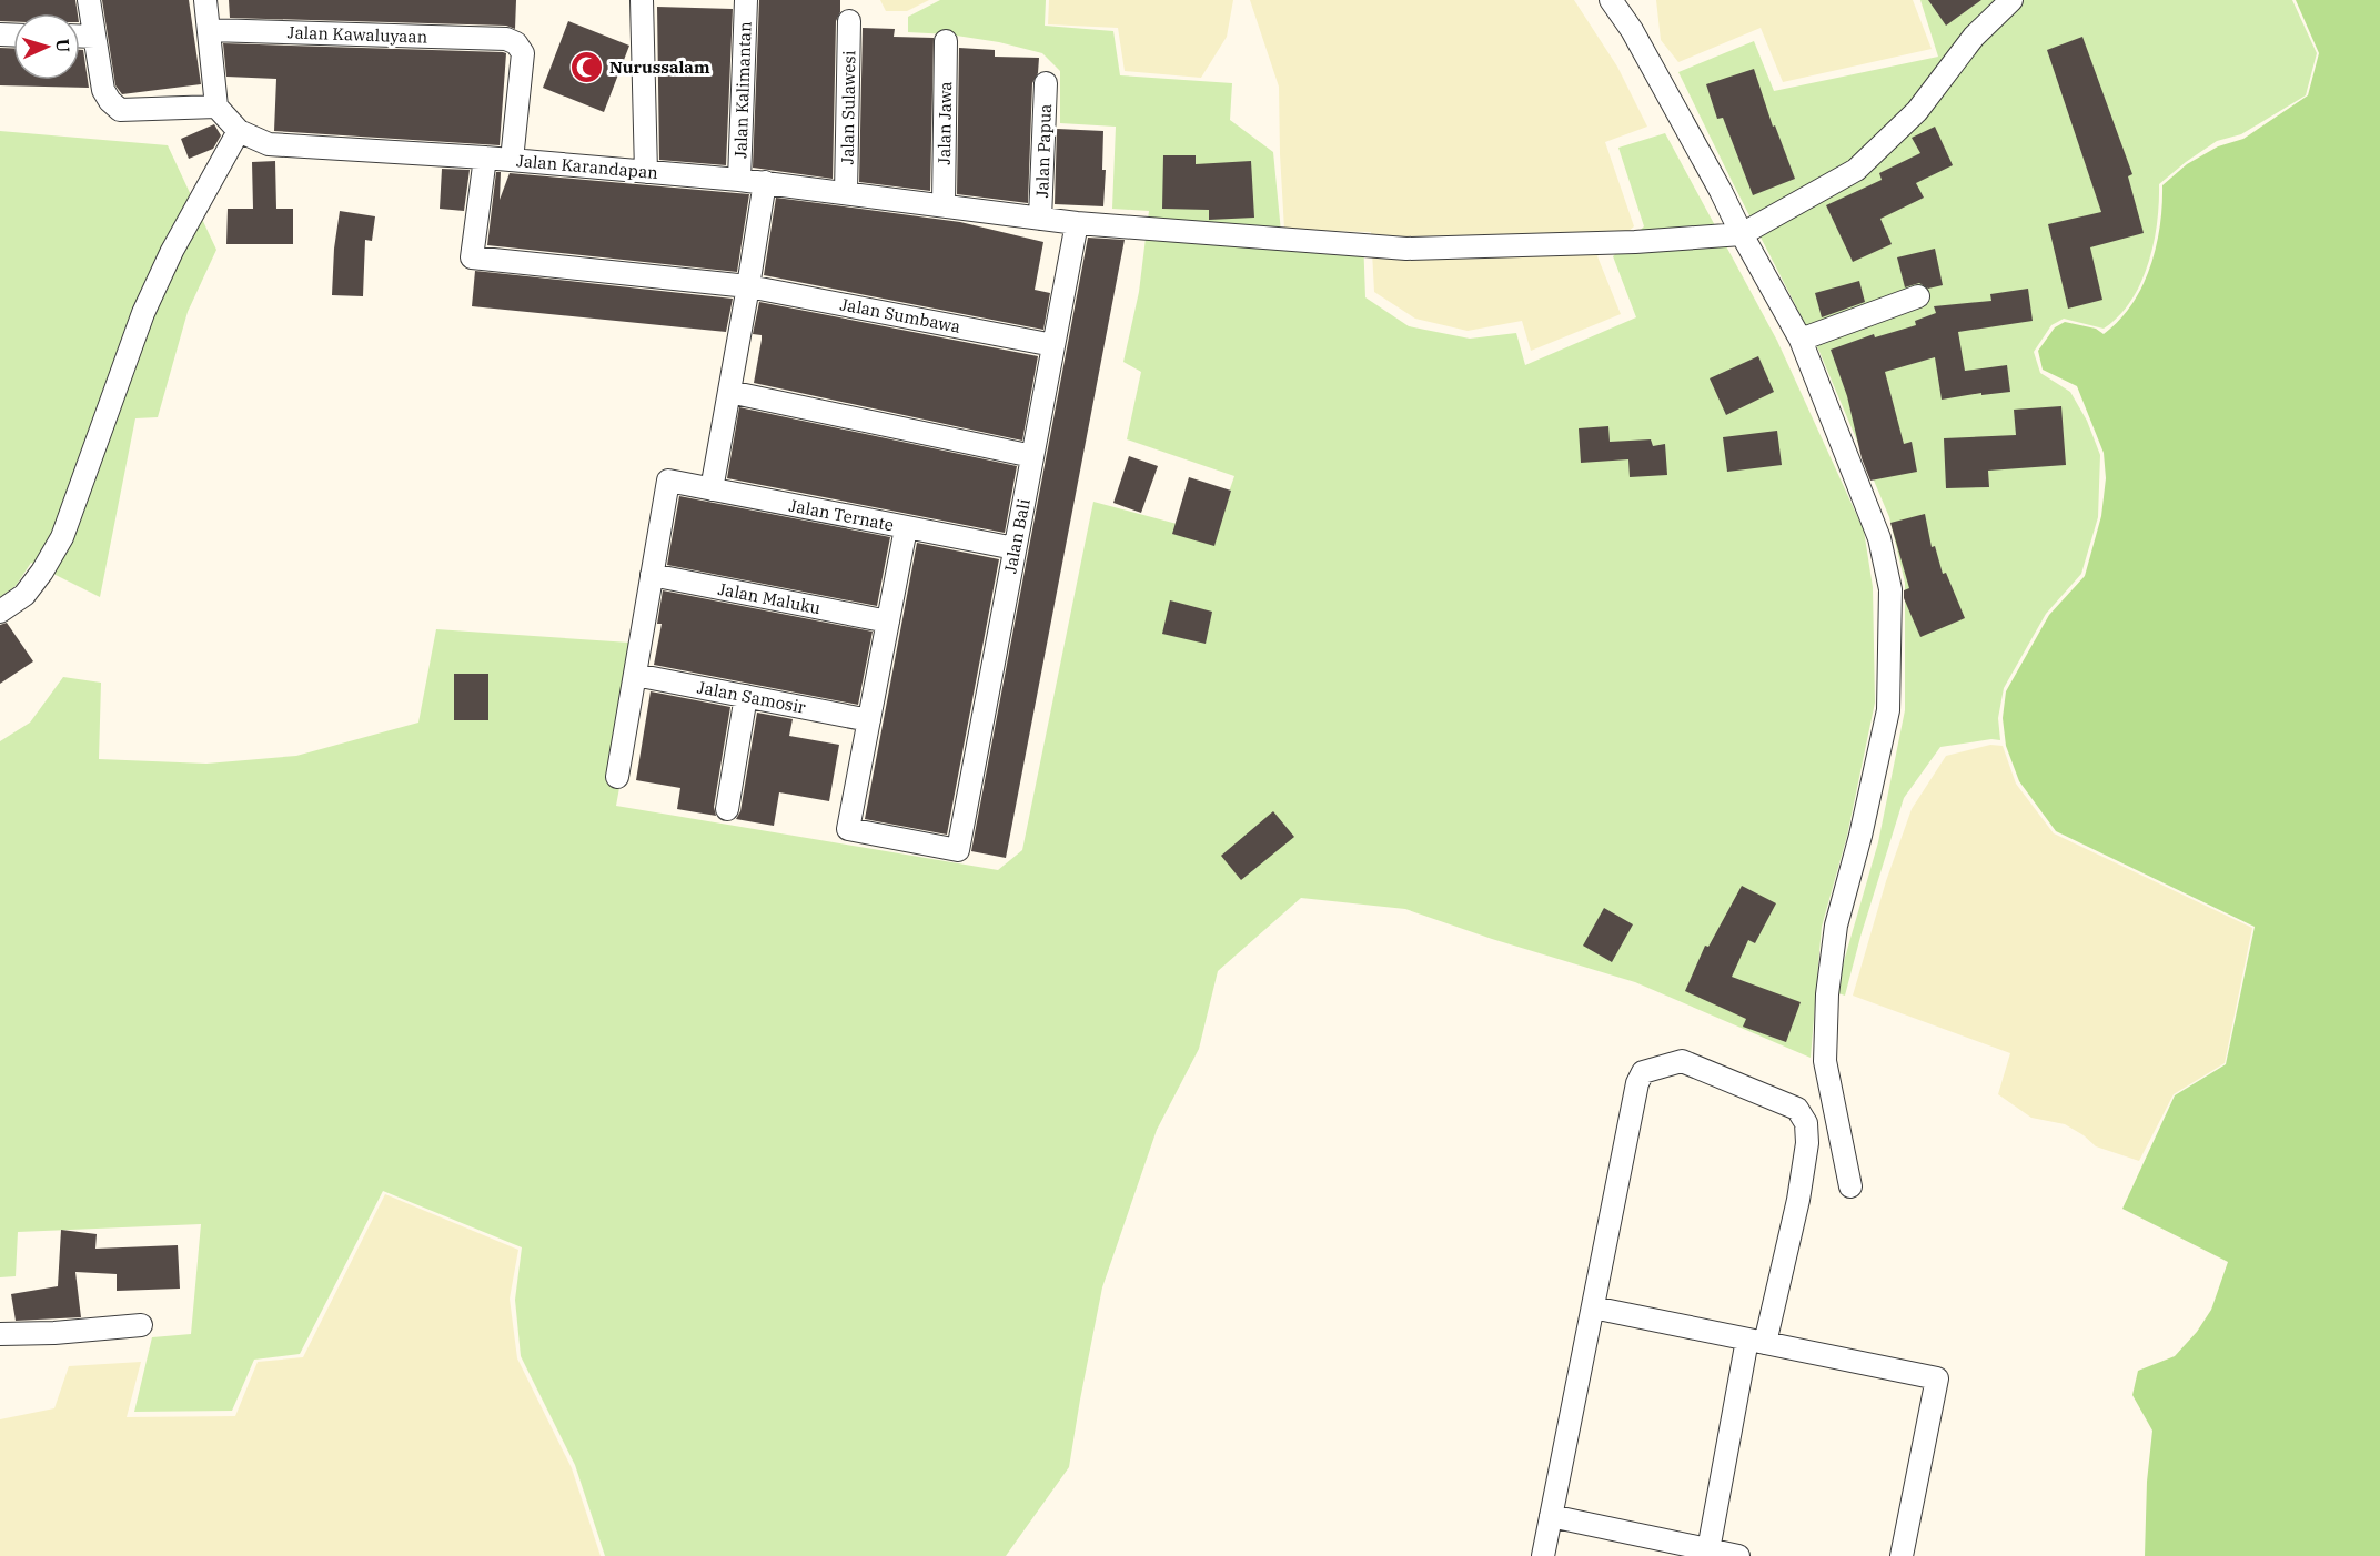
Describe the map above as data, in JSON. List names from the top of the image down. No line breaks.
{"streets":{"street":["Jalan Kawaluyaan","Jalan Kalimantan","Jalan Sulawesi","Jalan Jawa","Jalan Papua","Jalan Karandapan","Jalan Sumbawa","Jalan Ternate","Jalan Bali","Jalan Maluku","Jalan Samosir"]},"crossings":[["Jalan Kawaluyaan","Jalan Karandapan"],["Jalan Kalimantan","Jalan Karandapan"],["Jalan Sulawesi","Jalan Karandapan"],["Jalan Jawa","Jalan Karandapan"],["Jalan Papua","Jalan Karandapan"],["Jalan Karandapan","Jalan Sumbawa"],["Jalan Karandapan","Jalan Bali"],["Jalan Sumbawa","Jalan Bali"],["Jalan Ternate","Jalan Bali"],["Jalan Ternate","Jalan Maluku"],["Jalan Bali","Jalan Samosir"]],"places":{"mosque":["Nurussalam"]},"north":"right"}
